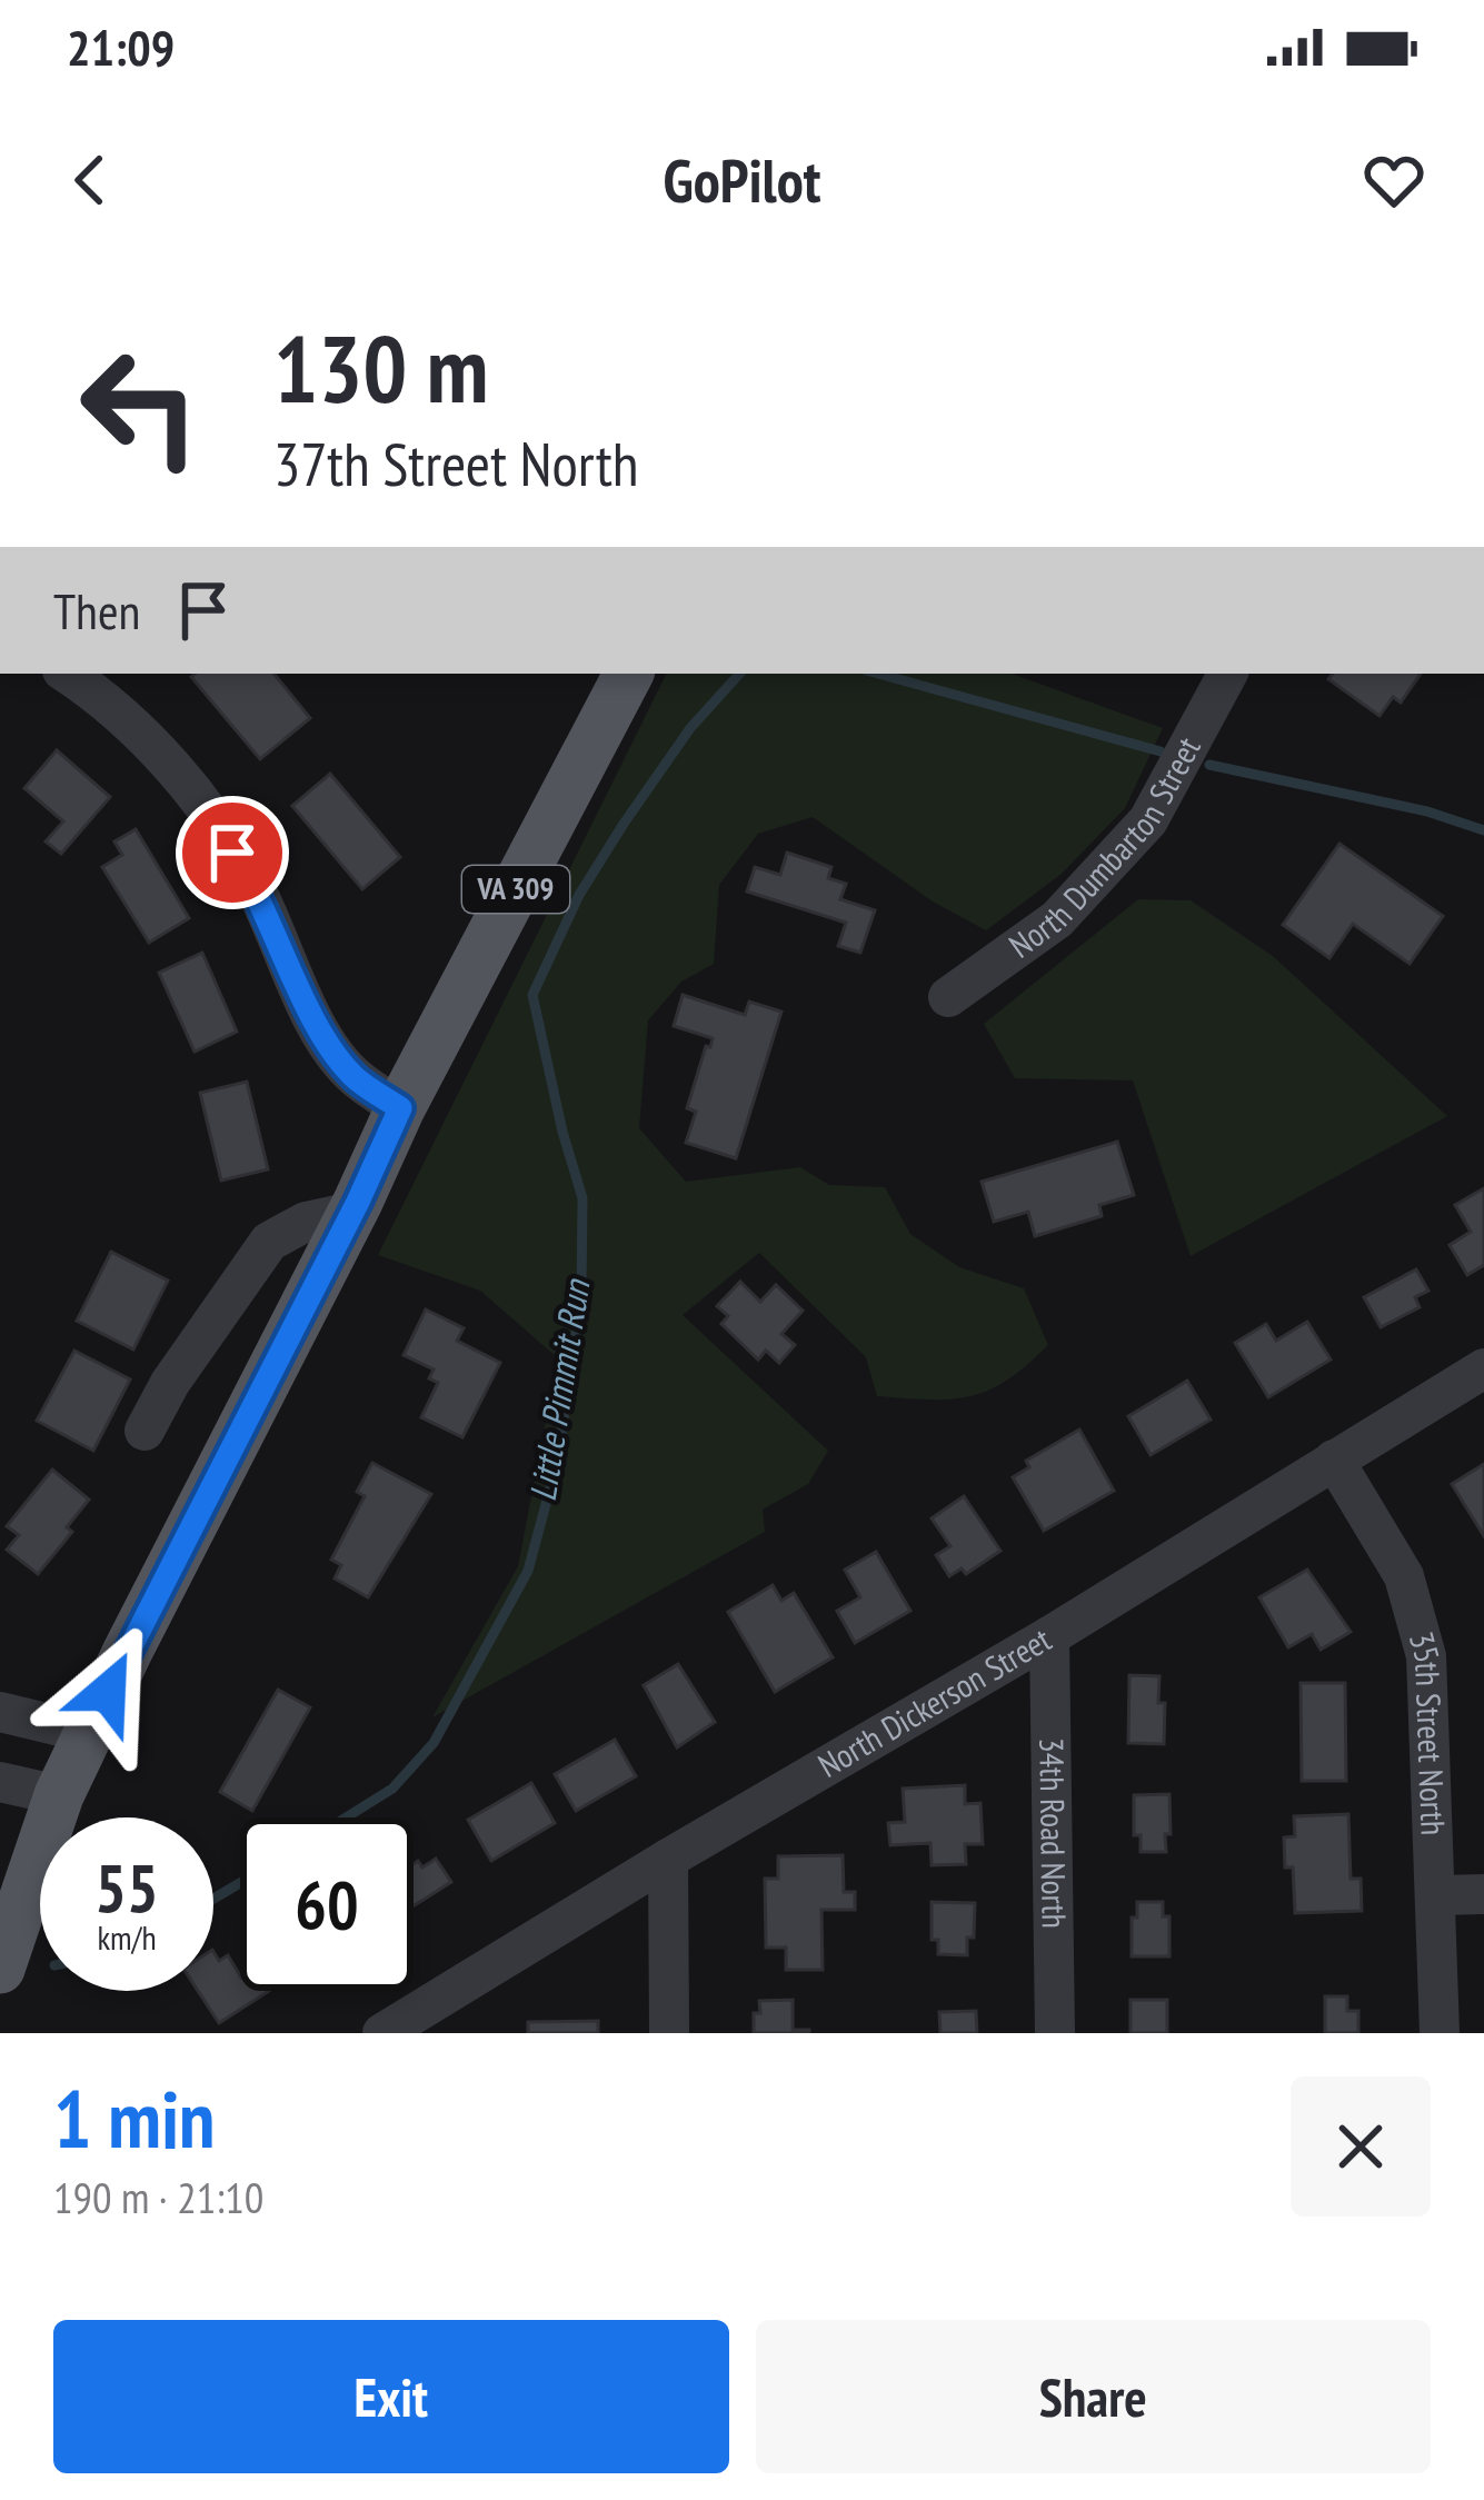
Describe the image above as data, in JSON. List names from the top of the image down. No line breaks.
{"streets":{"main road":["VA 309"],"street":["North Dumbarton Street","North Dickerson Street","35th Street North","34th Road North"]},"crossings":[["North Dickerson Street","35th Street North"],["North Dickerson Street","34th Road North"]],"water":["Little Pimmit Run"],"page":{"status":"21:09","header":"GoPilot","turn":["130 m","37th Street North"],"then":"Then","speed":"55 km/h","limit":"60","heading":["1 min","190 m · 21:10"],"buttons":["Exit","Share"]}}
